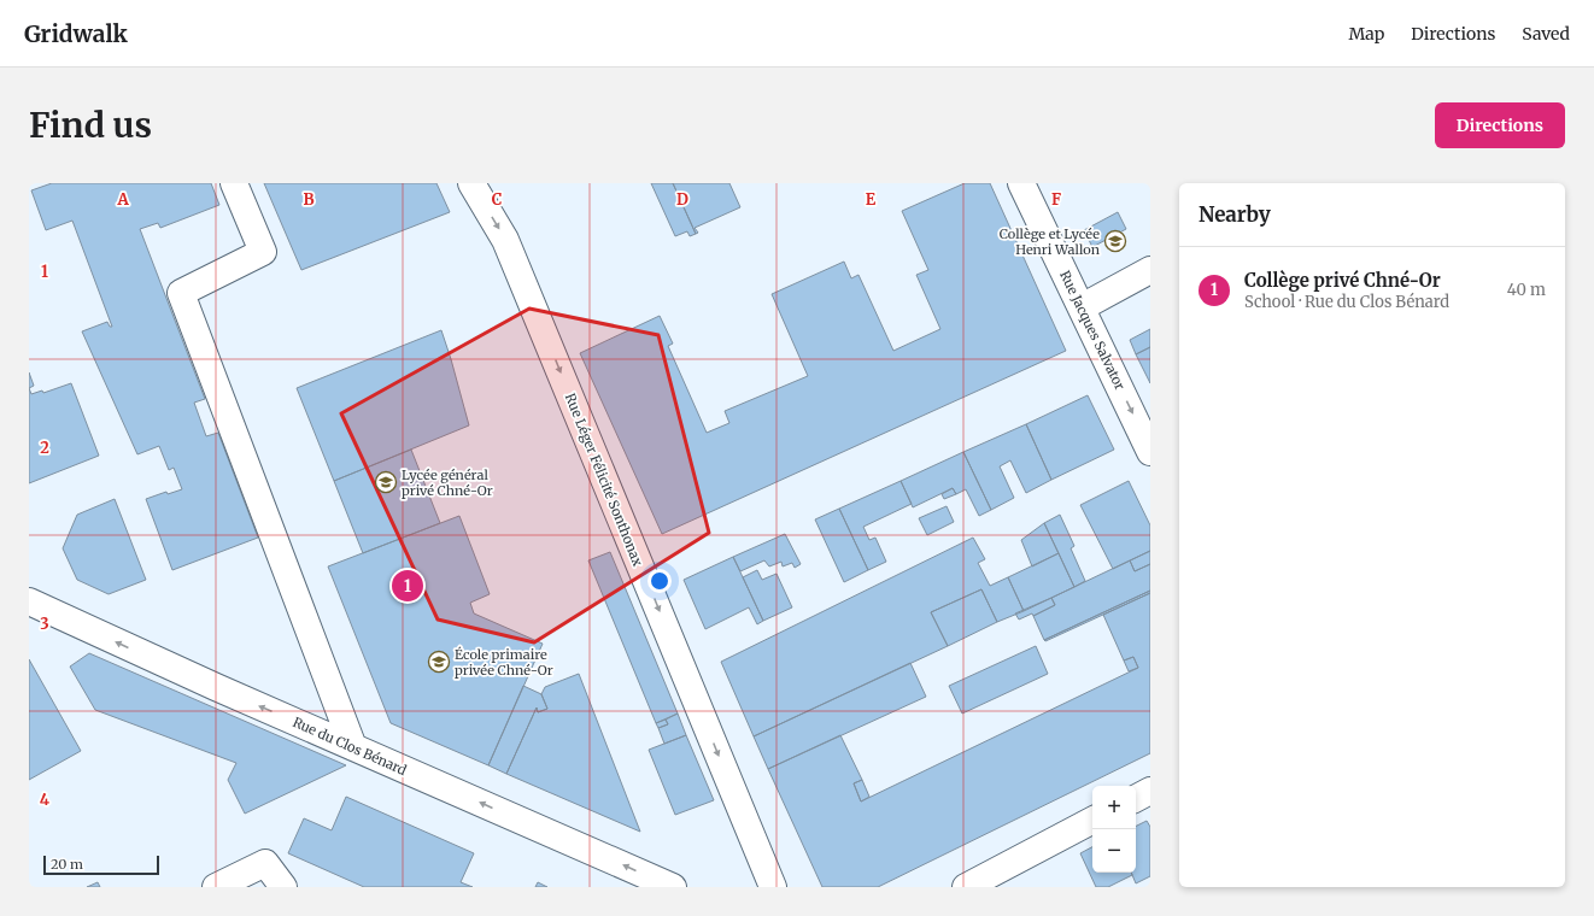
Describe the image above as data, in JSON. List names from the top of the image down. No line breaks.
{"streets":{"street":["Rue Jacques Salvator","Rue Léger Félicité Sonthonax","Rue du Clos Bénard"]},"one_way":["Rue Jacques Salvator","Rue Léger Félicité Sonthonax","Rue du Clos Bénard"],"places":{"school or university":["Collège et Lycée Henri Wallon","Lycée général privé Chné-Or","École primaire privée Chné-Or"]},"scale_bar":"20 m","page":{"header":"Gridwalk","nav":["Map","Directions","Saved"],"buttons":"Directions","title":"Find us","heading":"Nearby","list":[{"mark":"1","name":"Collège privé Chné-Or","note":"School · Rue du Clos Bénard","value":"40 m"}],"pins":"1","map_buttons":["+","−"],"scale":"20 m"},"grid":{"columns":["A","B","C","D","E","F"],"rows":["1","2","3","4"]}}
